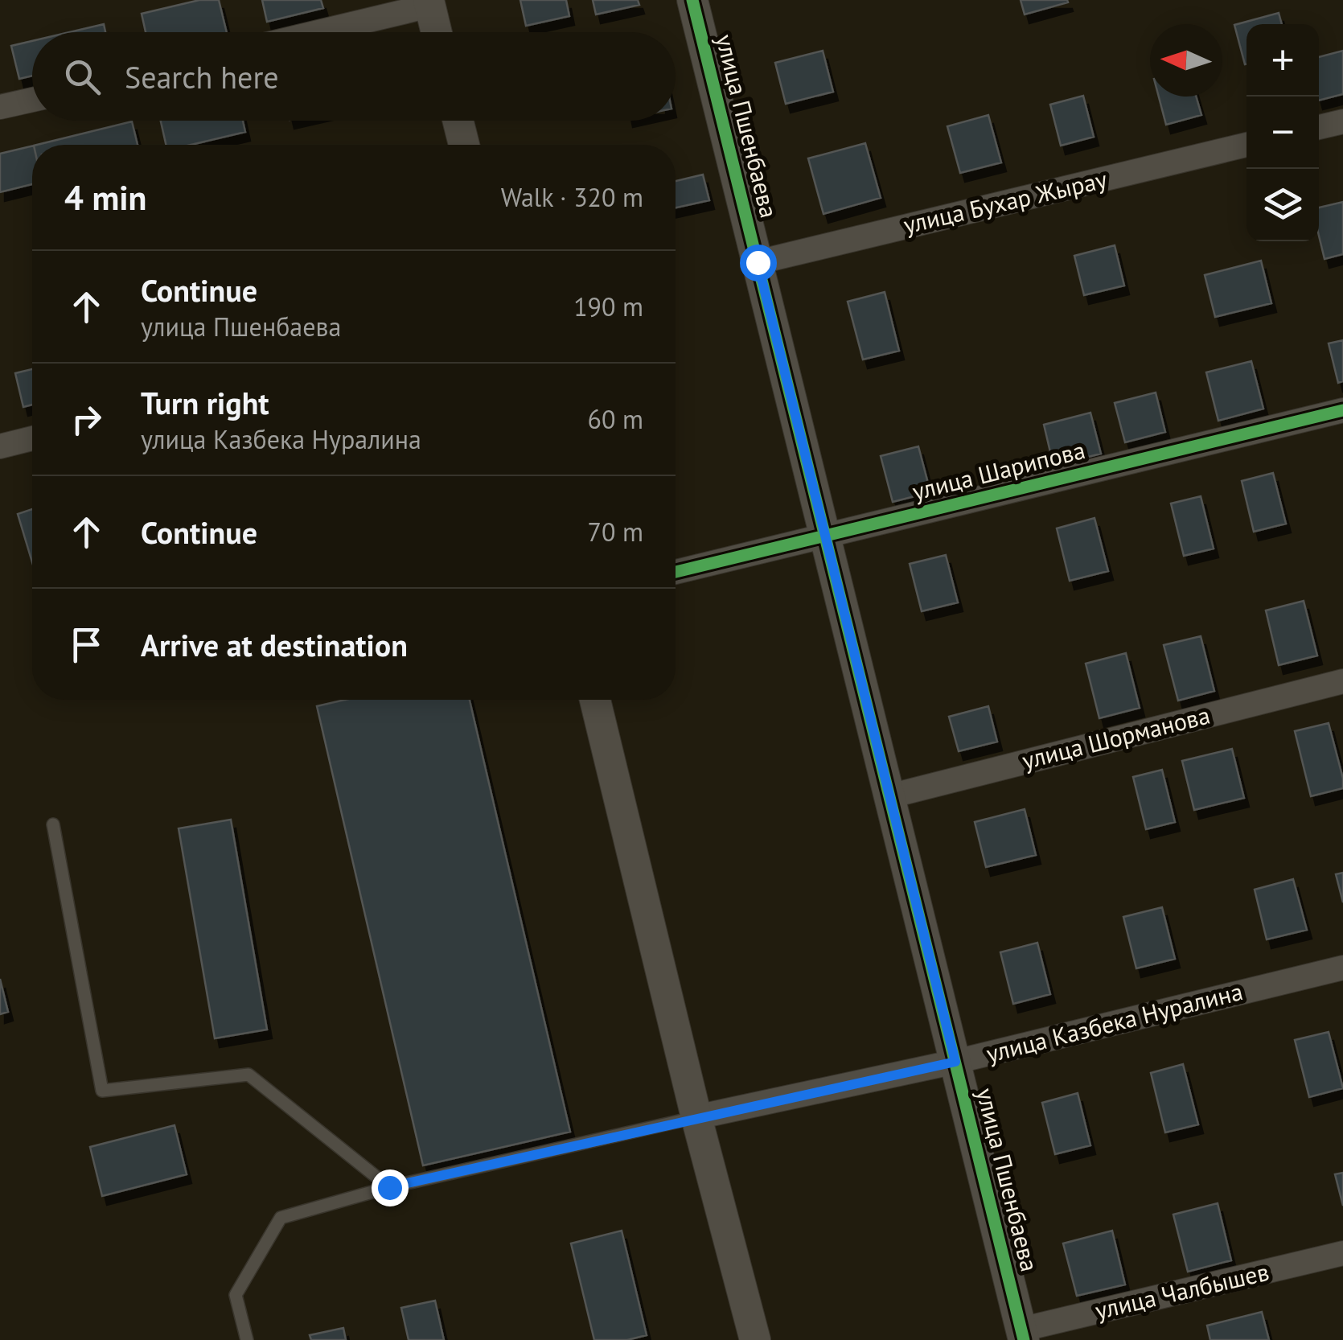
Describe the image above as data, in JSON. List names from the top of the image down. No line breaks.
{"streets":{"street":["улица Пшенбаева","улица Бухар Жырау","улица Шарипова","улица Шорманова","улица Казбека Нуралина","улица Чалбышев"]},"crossings":[["улица Пшенбаева","улица Бухар Жырау"],["улица Пшенбаева","улица Шарипова"],["улица Пшенбаева","улица Шорманова"],["улица Пшенбаева","улица Казбека Нуралина"],["улица Пшенбаева","улица Чалбышев"]],"north":"left","page":{"map_buttons":["+","−"],"search":"Search here","heading":["4 min","Walk · 320 m"],"list":[["Continue","улица Пшенбаева","190 m"],["Turn right","улица Казбека Нуралина","60 m"],["Continue","70 m"],"Arrive at destination"]}}
